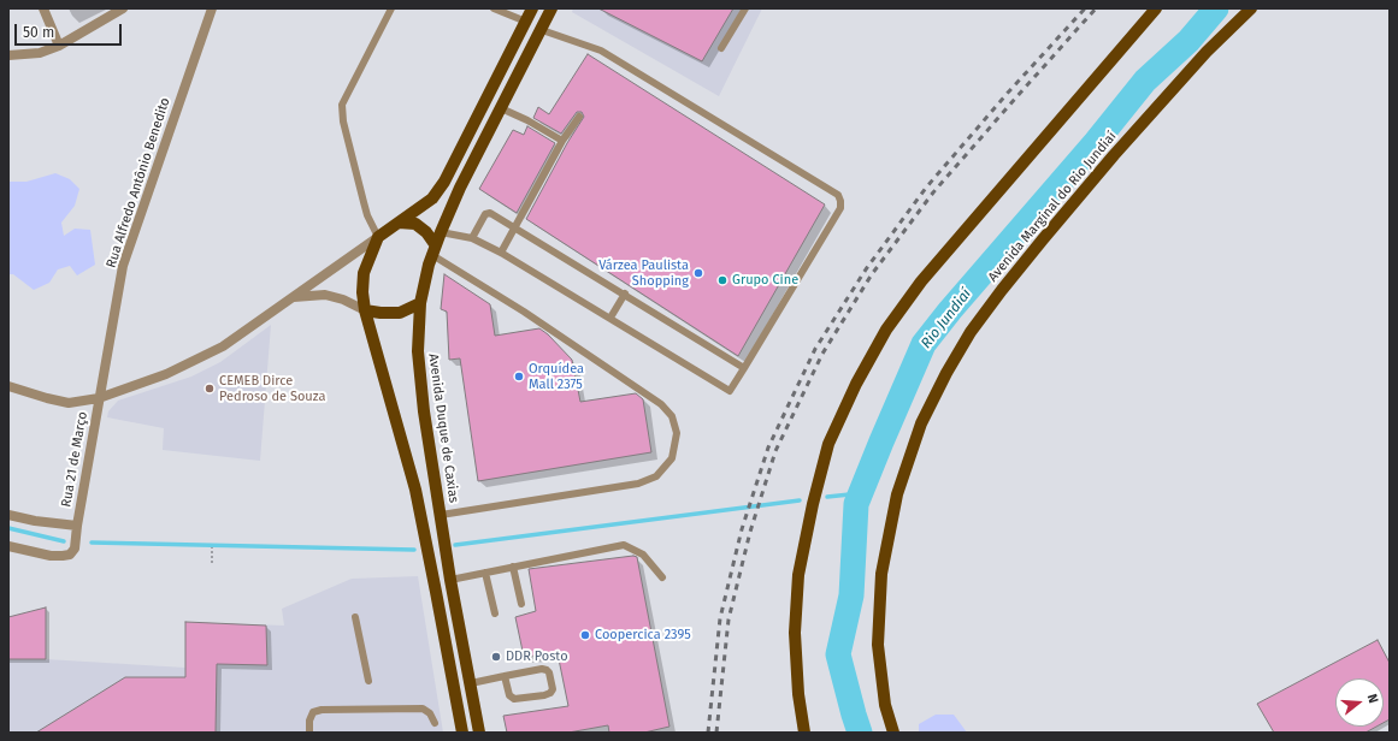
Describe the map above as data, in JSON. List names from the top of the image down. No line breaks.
{"streets":{"main road":["Avenida Marginal do Rio Jundiaí","Avenida Duque de Caxias"],"street":["Rua Alfredo Antônio Benedito","Rua 21 de Março"]},"crossings":[["Rua Alfredo Antônio Benedito","Rua 21 de Março"]],"water":["Rio Jundiaí"],"places":["Várzea Paulista Shopping","Grupo Cine","Orquídea Mall 2375","CEMEB Dirce Pedroso de Souza","Coopercica 2395","DDR Posto"],"scale_bar":"50 m","north":"right"}
